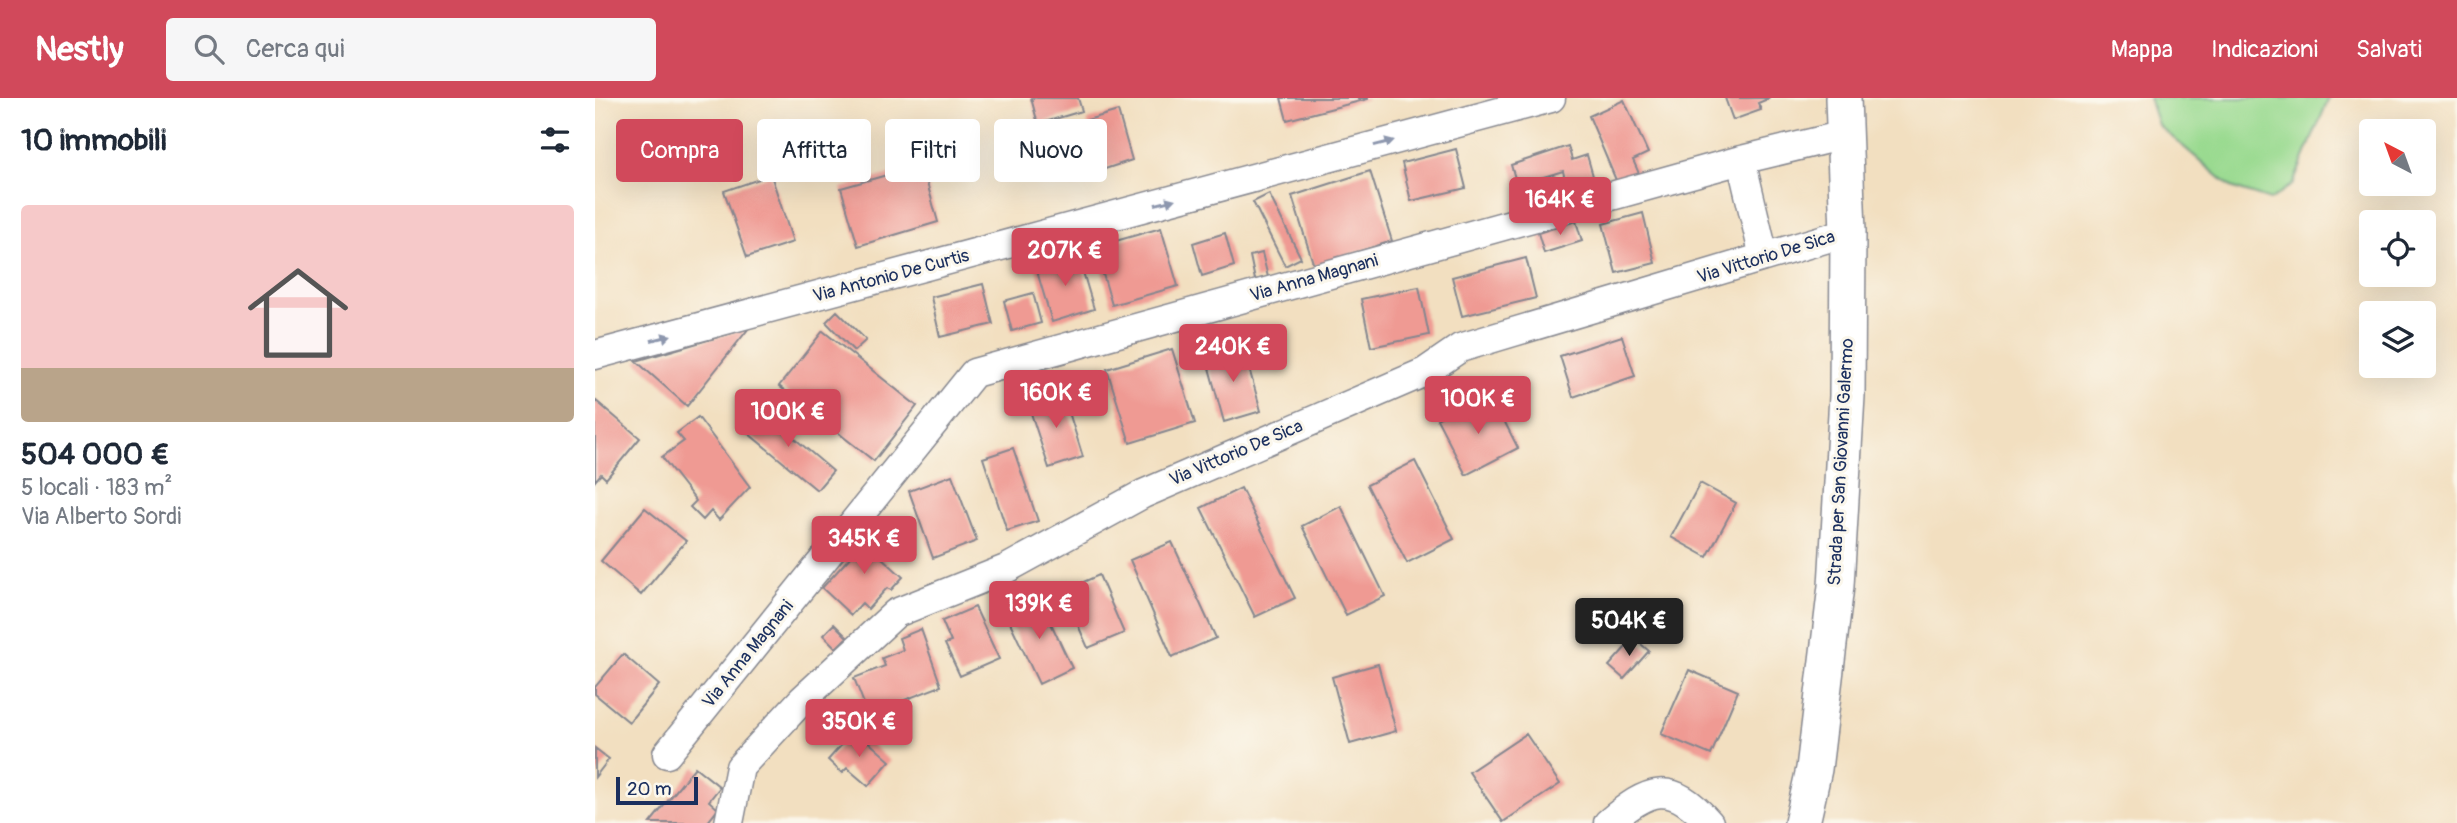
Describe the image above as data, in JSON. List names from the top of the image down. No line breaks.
{"streets":{"main road":["Strada per San Giovanni Galermo"],"street":["Via Vittorio De Sica","Via Antonio De Curtis","Via Anna Magnani"]},"crossings":[["Via Vittorio De Sica","Strada per San Giovanni Galermo"],["Via Anna Magnani","Strada per San Giovanni Galermo"]],"one_way":["Via Antonio De Curtis"],"scale_bar":"20 m","north":"top left","page":{"header":"Nestly","search":"Cerca qui","nav":["Mappa","Indicazioni","Salvati"],"heading":"10 immobili","chip":["Compra","Affitta","Filtri","Nuovo"],"price":["164K €","207K €","240K €","160K €","100K €","100K €","345K €","139K €","504K €","350K €"],"list":[{"name":"504 000 €","note":"5 locali · 183 m² · Via Alberto Sordi"}],"scale":"20 m"}}
